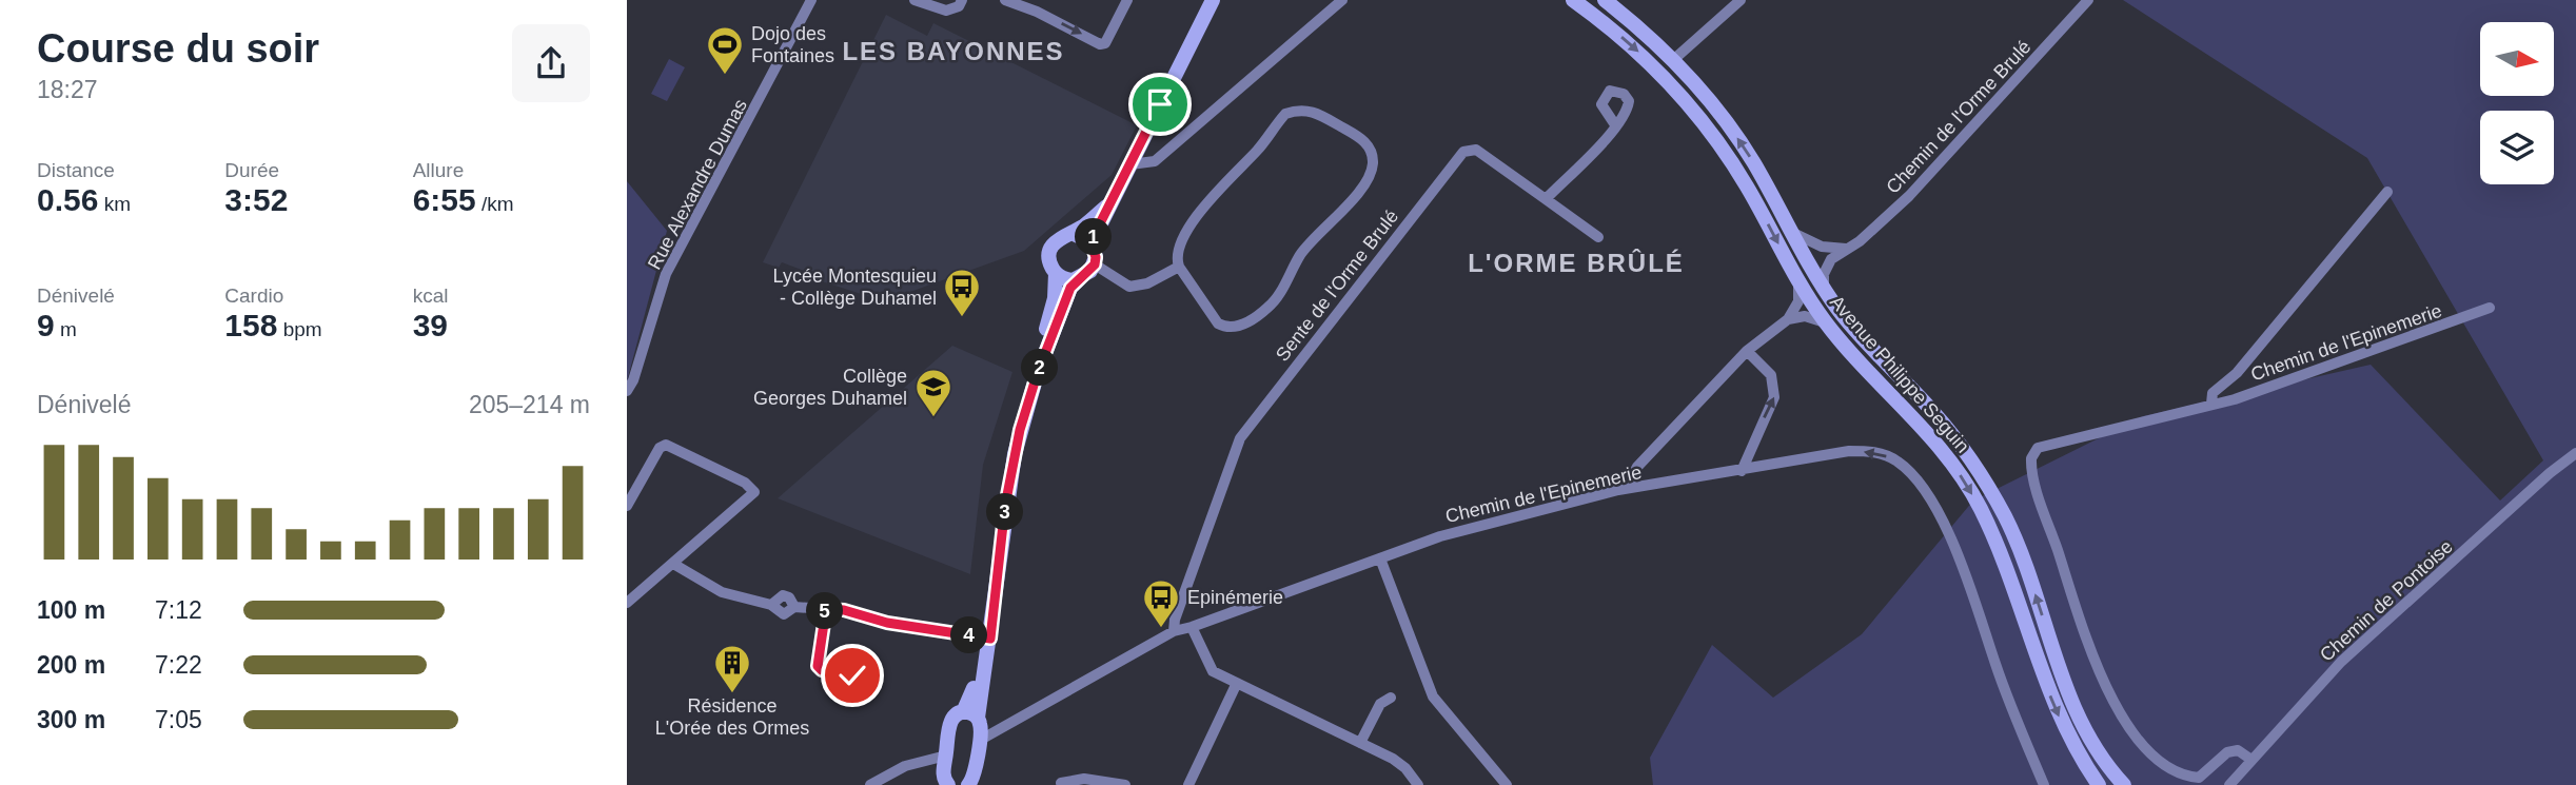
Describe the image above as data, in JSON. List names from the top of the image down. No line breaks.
{"streets":{"main road":["Avenue Philippe Seguin"],"street":["Chemin de l'Orme Brulé","Rue Alexandre Dumas","Sente de l'Orme Brulé","Chemin de l'Epinemerie","Chemin de Pontoise"]},"crossings":[["Chemin de l'Orme Brulé","Avenue Philippe Seguin"],["Sente de l'Orme Brulé","Chemin de l'Epinemerie"],["Chemin de l'Epinemerie","Chemin de Pontoise"]],"districts":["LES BAYONNES","L'ORME BRÛLÉ"],"places":{"sports":["Dojo des Fontaines"],"bus stop":["Lycée Montesquieu - Collège Duhamel","Epinémerie"],"school or university":["Collège Georges Duhamel"],"building":["Résidence L'Orée des Ormes"]},"north":"right","page":{"heading":["Course du soir","18:27"],"stats":[["Distance","0.56 km"],["Durée","3:52"],["Allure","6:55 /km"],["Dénivelé","9 m"],["Cardio","158 bpm"],["kcal","39"]],"pins":["1","2","3","5","4"],"chart":["Dénivelé","205–214 m"],"list":[{"name":"100 m","note":"7:12"},{"name":"200 m","note":"7:22"},{"name":"300 m","note":"7:05"}]}}
